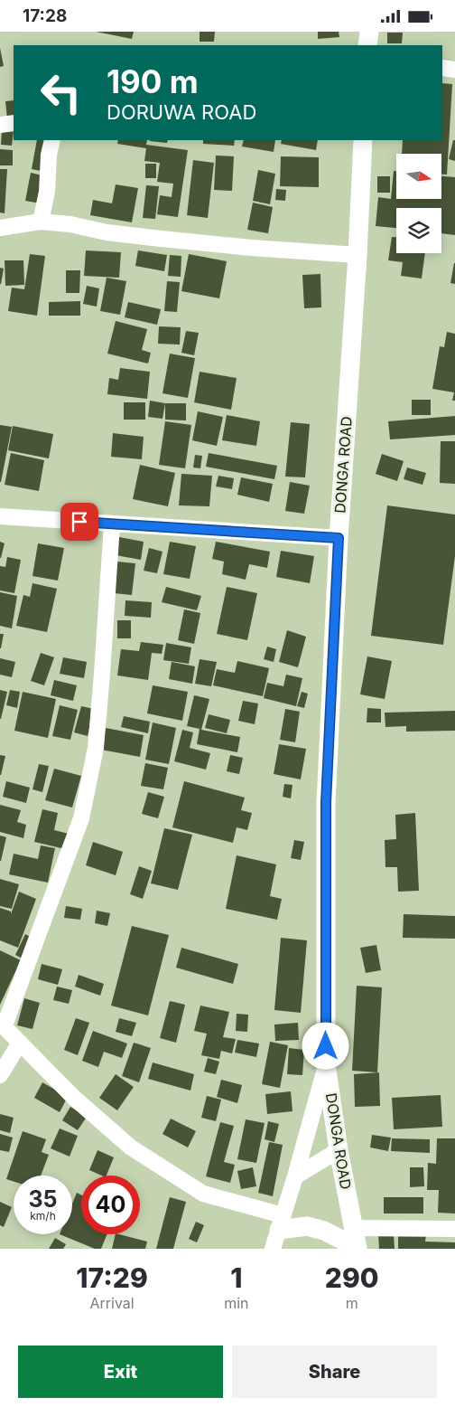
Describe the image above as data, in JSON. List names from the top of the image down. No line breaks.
{"streets":{"street":["DONGA ROAD"]},"north":"right","page":{"status":"17:28","turn":["190 m","DORUWA ROAD"],"speed":"35 km/h","limit":"40","eta":["17:29","Arrival","1","min","290","m"],"buttons":["Exit","Share"]}}
